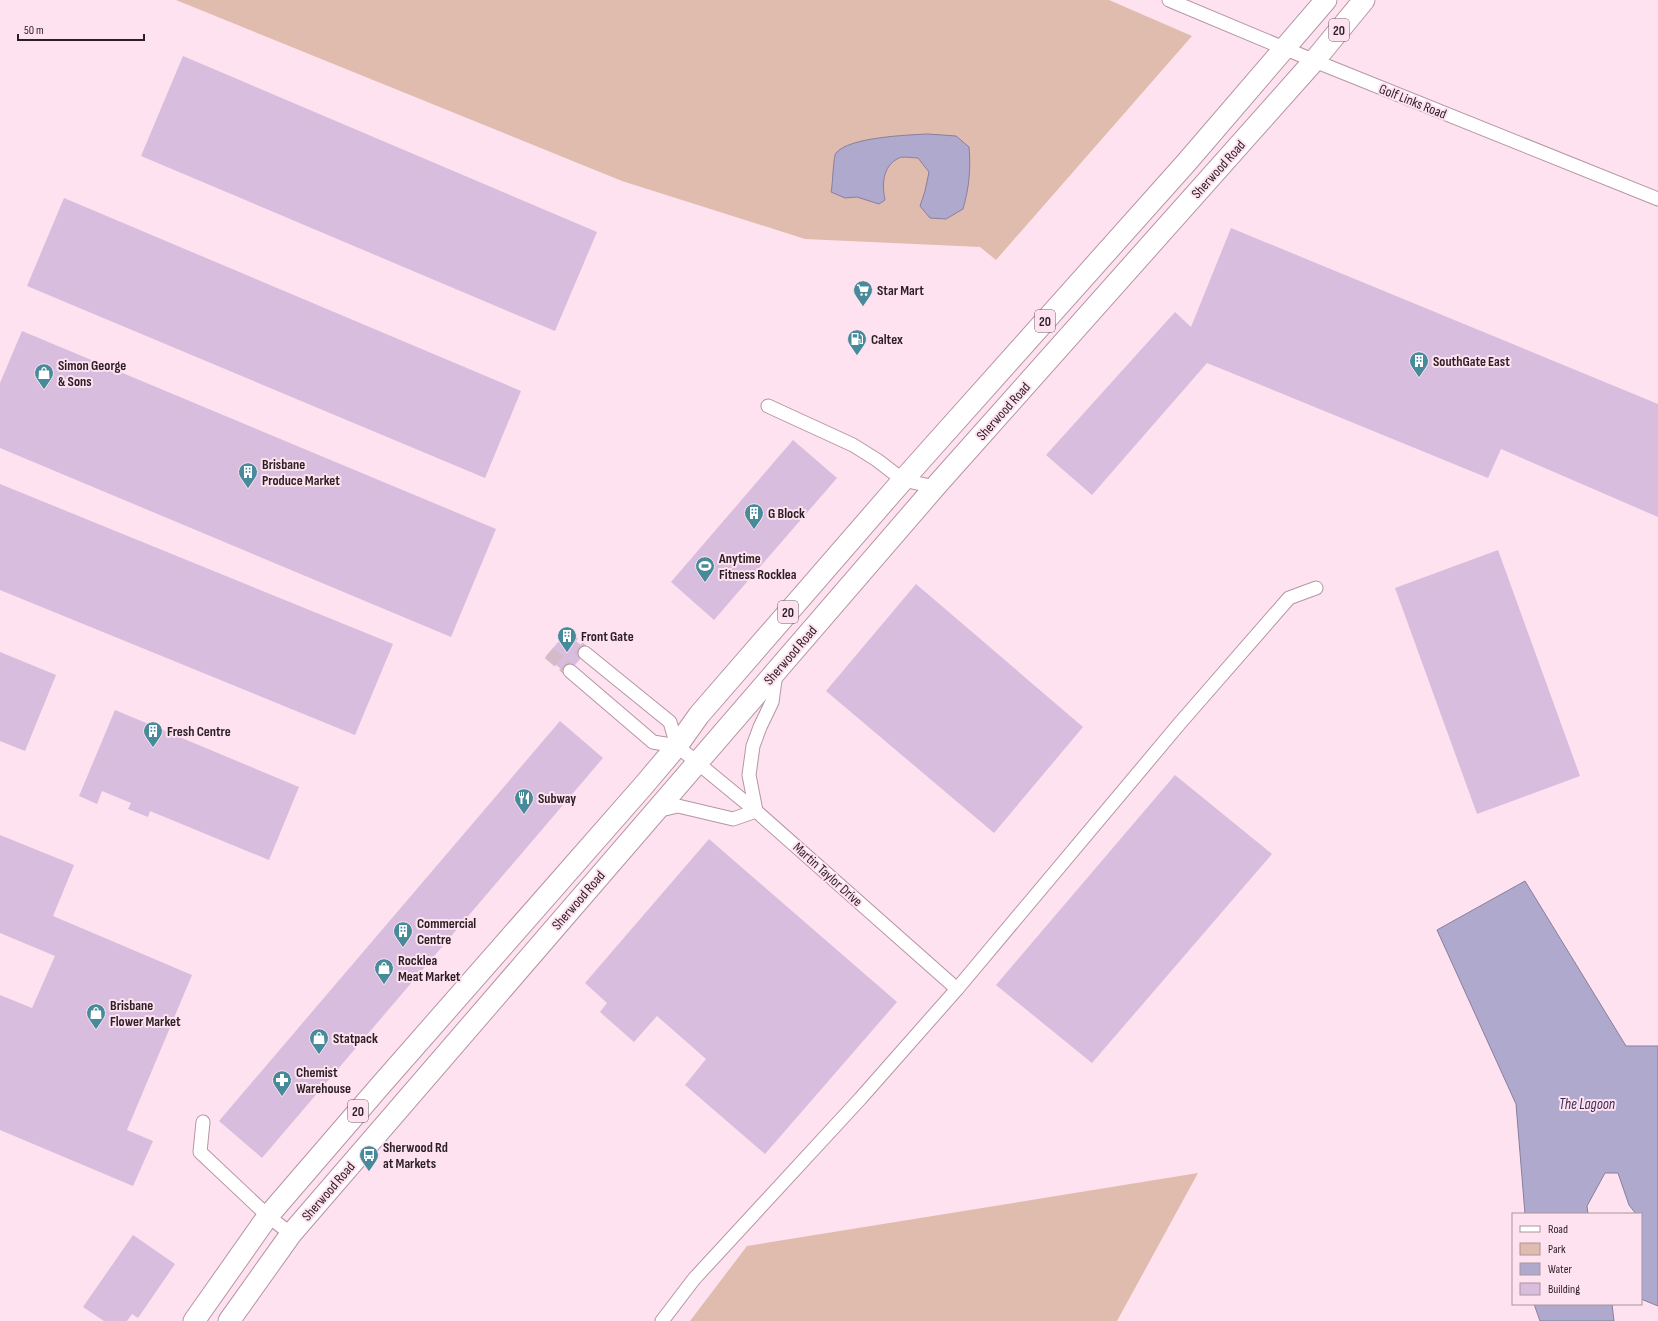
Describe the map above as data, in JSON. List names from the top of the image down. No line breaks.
{"streets":{"main road":["20","Sherwood Road"],"street":["Golf Links Road","Martin Taylor Drive"]},"crossings":[["Golf Links Road","Sherwood Road"],["Sherwood Road","Martin Taylor Drive"]],"water":["The Lagoon"],"places":{"supermarket":["Star Mart"],"fuel station":["Caltex"],"building":["SouthGate East","Brisbane Produce Market","G Block","Front Gate","Fresh Centre","Commercial Centre"],"shop":["Simon George & Sons","Rocklea Meat Market","Brisbane Flower Market","Statpack"],"sports":["Anytime Fitness Rocklea"],"restaurant":["Subway"],"pharmacy":["Chemist Warehouse"],"bus stop":["Sherwood Rd at Markets"]},"legend":["Road","Park","Water","Building"],"scale_bar":"50 m"}
